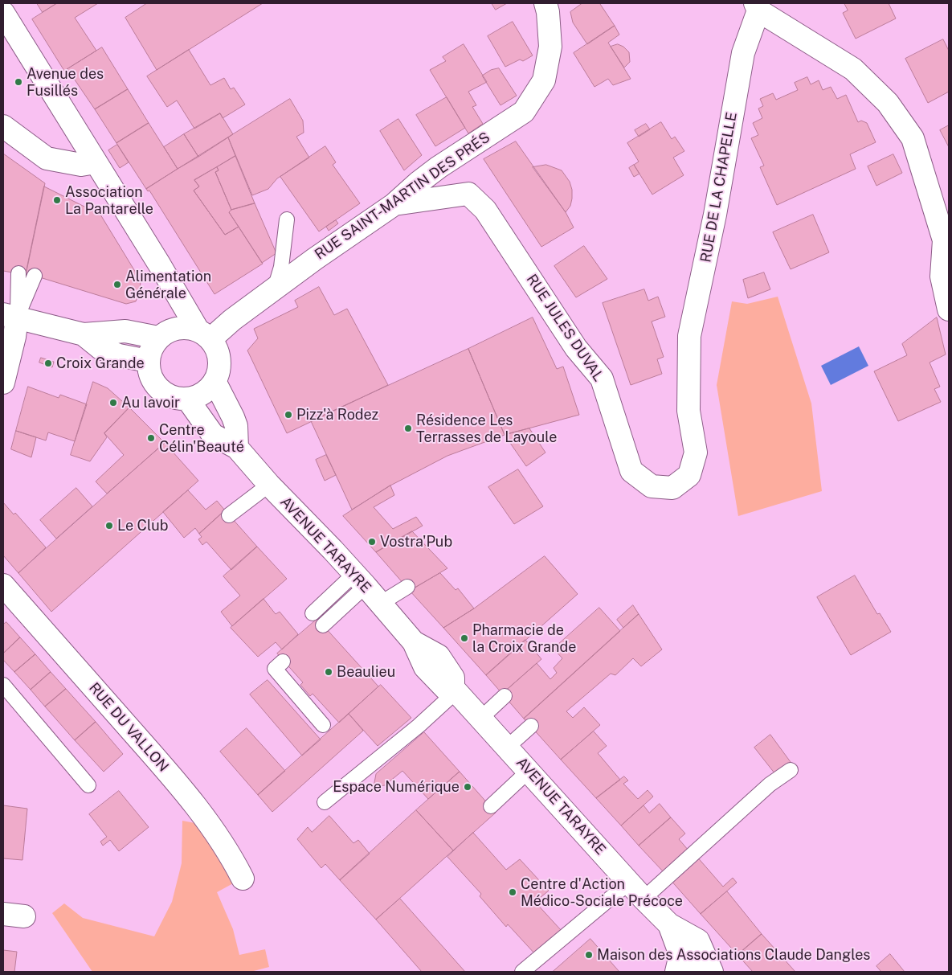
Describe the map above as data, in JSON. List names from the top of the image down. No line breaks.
{"streets":{"street":["RUE DE LA CHAPELLE","RUE SAINT-MARTIN DES PRÉS","RUE JULES DUVAL","AVENUE TARAYRE","RUE DU VALLON"]},"crossings":[["RUE DE LA CHAPELLE","RUE JULES DUVAL"],["RUE SAINT-MARTIN DES PRÉS","RUE JULES DUVAL"],["RUE SAINT-MARTIN DES PRÉS","AVENUE TARAYRE"]],"places":["Avenue des Fusillés","Association La Pantarelle","Alimentation Générale","Croix Grande","Au lavoir","Pizz'à Rodez","Résidence Les Terrasses de Layoule","Centre Célin'Beauté","Le Club","Vostra'Pub","Pharmacie de la Croix Grande","Beaulieu","Espace Numérique","Centre d'Action Médico-Sociale Précoce","Maison des Associations Claude Dangles"]}
